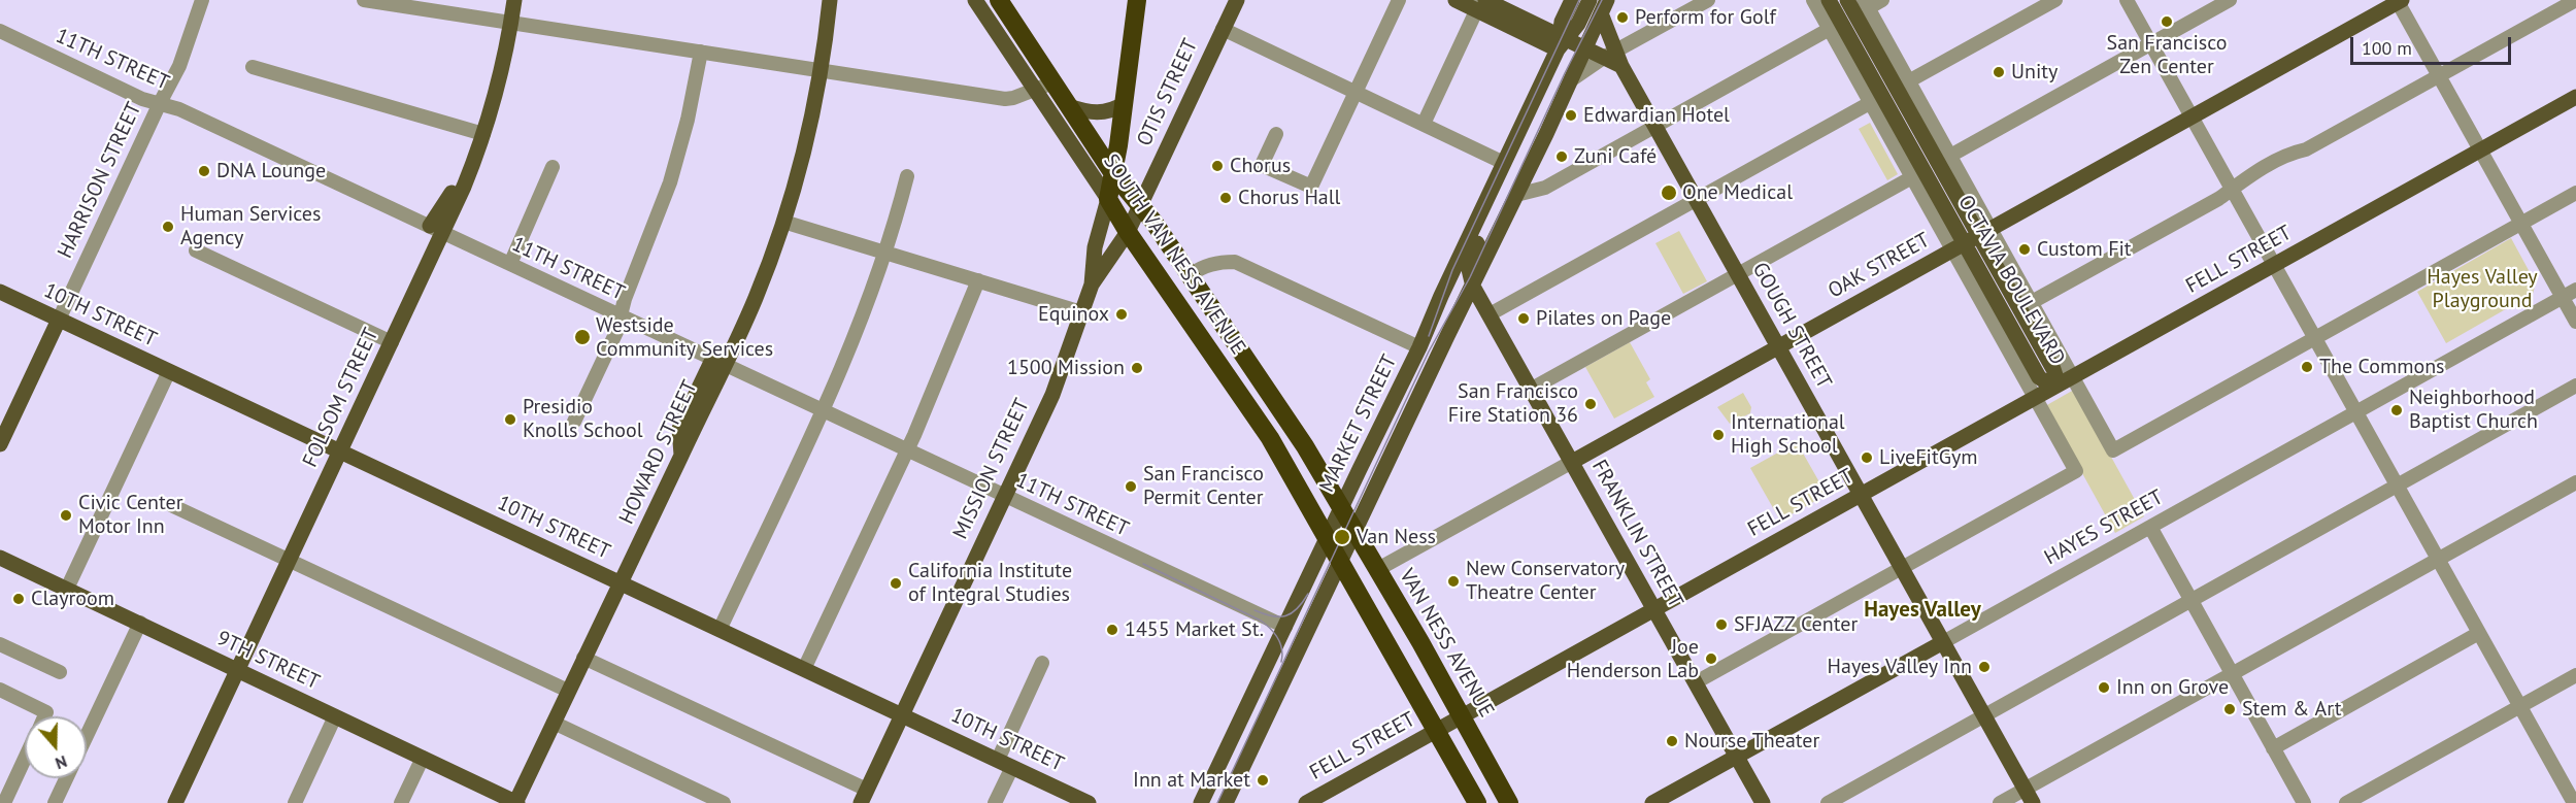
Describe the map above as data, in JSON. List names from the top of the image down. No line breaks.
{"streets":{"highway":["SOUTH VAN NESS AVENUE","MISSION STREET","VAN NESS AVENUE"],"main road":["OTIS STREET","HARRISON STREET","FELL STREET","OAK STREET","OCTAVIA BOULEVARD","10TH STREET","GOUGH STREET","FOLSOM STREET","MARKET STREET","HOWARD STREET","HAYES STREET","FRANKLIN STREET","9TH STREET"],"street":["11TH STREET"]},"crossings":[["11TH STREET","HARRISON STREET"],["11TH STREET","FOLSOM STREET"],["11TH STREET","MARKET STREET"],["11TH STREET","HOWARD STREET"],["11TH STREET","MISSION STREET"],["OTIS STREET","SOUTH VAN NESS AVENUE"],["OTIS STREET","MISSION STREET"],["HARRISON STREET","10TH STREET"],["SOUTH VAN NESS AVENUE","MARKET STREET"],["SOUTH VAN NESS AVENUE","MISSION STREET"],["SOUTH VAN NESS AVENUE","VAN NESS AVENUE"],["FELL STREET","OCTAVIA BOULEVARD"],["FELL STREET","GOUGH STREET"],["FELL STREET","FRANKLIN STREET"],["FELL STREET","VAN NESS AVENUE"],["OAK STREET","OCTAVIA BOULEVARD"],["OAK STREET","GOUGH STREET"],["OAK STREET","FRANKLIN STREET"],["OAK STREET","VAN NESS AVENUE"],["10TH STREET","FOLSOM STREET"],["10TH STREET","HOWARD STREET"],["10TH STREET","MISSION STREET"],["GOUGH STREET","MARKET STREET"],["GOUGH STREET","HAYES STREET"],["FOLSOM STREET","9TH STREET"],["MARKET STREET","FRANKLIN STREET"],["MARKET STREET","VAN NESS AVENUE"],["HOWARD STREET","9TH STREET"],["HAYES STREET","FRANKLIN STREET"]],"districts":["Hayes Valley"],"parks":["Hayes Valley Playground"],"places":["Perform for Golf","San Francisco Zen Center","Unity","Edwardian Hotel","Zuni Café","Chorus","DNA Lounge","One Medical","Chorus Hall","Human Services Agency","Custom Fit","Equinox","Pilates on Page","Westside Community Services","The Commons","1500 Mission","San Francisco Fire Station 36","Neighborhood Baptist Church","Presidio Knolls School","International High School","LiveFitGym","San Francisco Permit Center","Civic Center Motor Inn","Van Ness","New Conservatory Theatre Center","California Institute of Integral Studies","Clayroom","SFJAZZ Center","1455 Market St.","Joe Henderson Lab","Hayes Valley Inn","Inn on Grove","Stem & Art","Nourse Theater","Inn at Market"],"scale_bar":"100 m","north":"bottom"}
